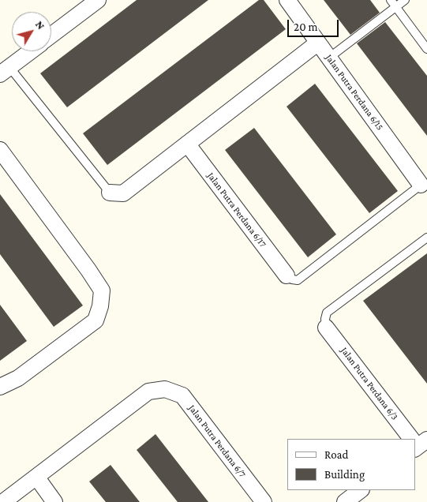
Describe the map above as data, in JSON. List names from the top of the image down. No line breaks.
{"streets":{"street":["Jalan Putra Perdana 6/15","Jalan Putra Perdana 6/17","Jalan Putra Perdana 6/3","Jalan Putra Perdana 6/7"]},"legend":["Road","Building"],"scale_bar":"20 m","north":"top right"}
